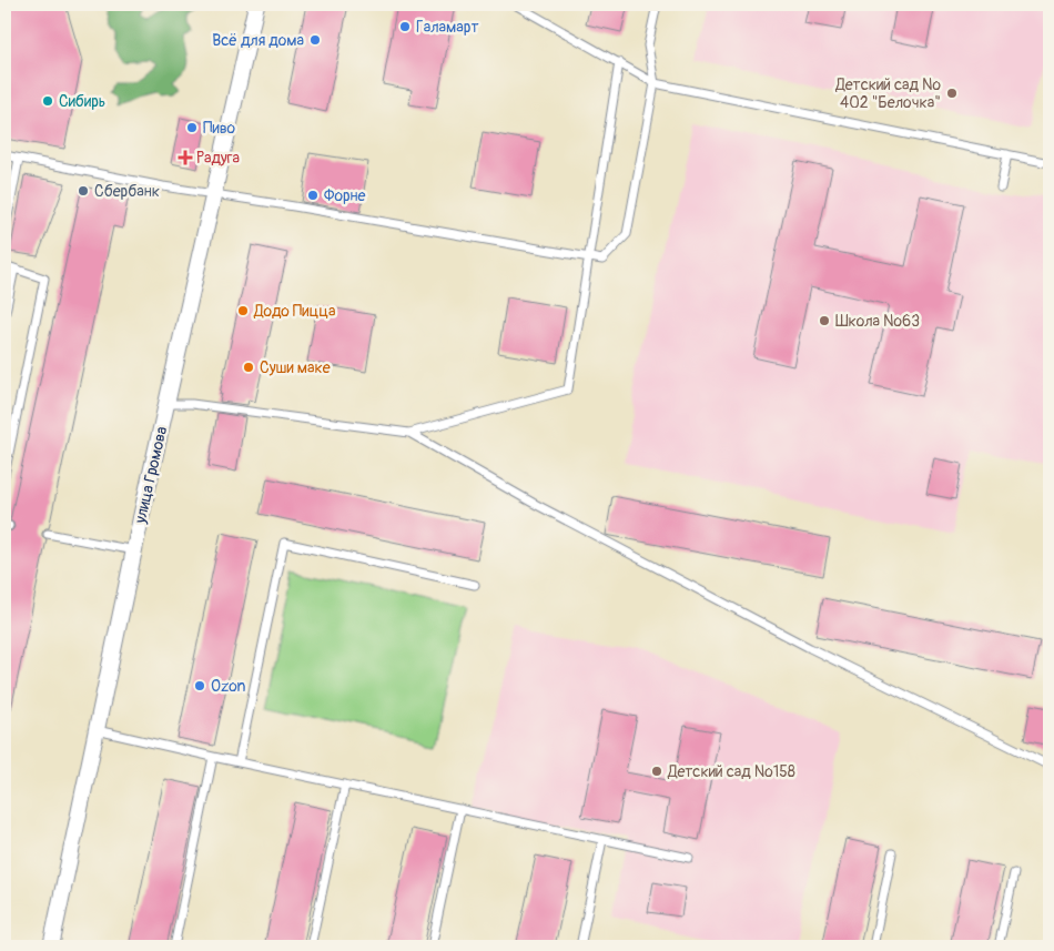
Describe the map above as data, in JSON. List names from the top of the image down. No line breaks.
{"streets":{"street":["улица Громова"]},"places":{"other":["Галамарт","Всё для дома","Детский сад № 402 \"Белочка\"","Сибирь","Пиво","Сбербанк","Форне","Додо Пицца","Школа №63","Суши маке","Ozon","Детский сад №158"],"health":["Радуга"]}}
